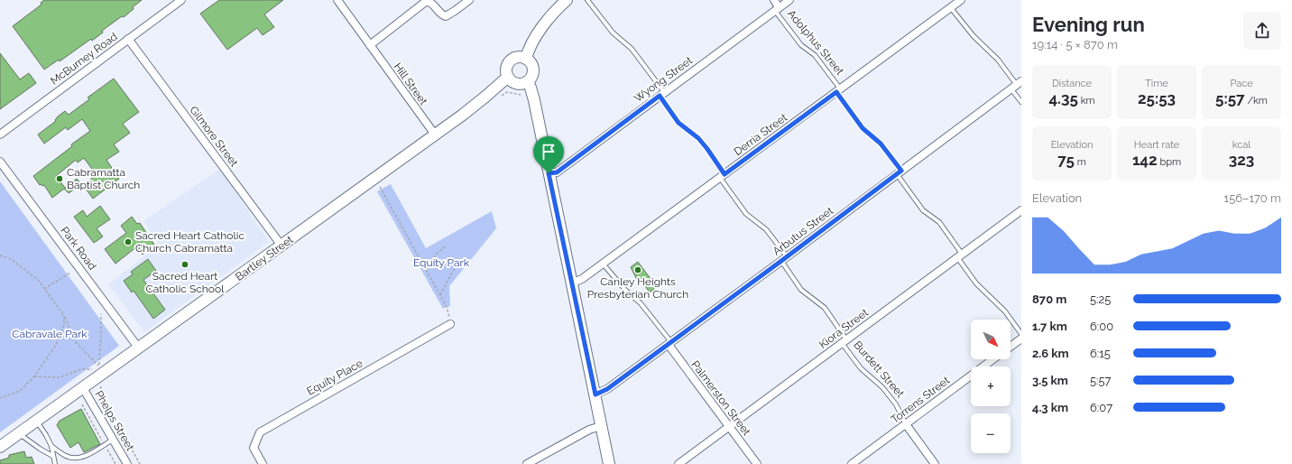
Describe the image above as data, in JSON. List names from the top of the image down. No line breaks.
{"streets":{"main road":["Bartley Street"],"street":["Adolphus Street","McBurney Road","Wyong Street","Hill Street","Derria Street","Gilmore Street","Arbutus Street","Park Road","Kiora Street","Burdett Street","Equity Place","Palmerston Street","Torrens Street","Phelps Street"]},"crossings":[["Adolphus Street","Wyong Street"],["Adolphus Street","Derria Street"],["Adolphus Street","Arbutus Street"],["Adolphus Street","Kiora Street"],["McBurney Road","Gilmore Street"],["Wyong Street","Burdett Street"],["Hill Street","Bartley Street"],["Derria Street","Burdett Street"],["Derria Street","Palmerston Street"],["Gilmore Street","Bartley Street"],["Arbutus Street","Burdett Street"],["Arbutus Street","Palmerston Street"],["Park Road","Bartley Street"],["Bartley Street","Phelps Street"],["Kiora Street","Burdett Street"],["Kiora Street","Palmerston Street"],["Burdett Street","Torrens Street"]],"parks":["Equity Park","Cabravale Park"],"places":["Cabramatta Baptist Church","Sacred Heart Catholic Church Cabramatta","Sacred Heart Catholic School","Canley Heights Presbyterian Church"],"north":"bottom right","page":{"heading":["Evening run","19:14 · 5 × 870 m"],"stats":[["Distance","4.35 km"],["Time","25:53"],["Pace","5:57 /km"],["Elevation","75 m"],["Heart rate","142 bpm"],["kcal","323"]],"chart":["Elevation","156–170 m"],"list":[{"name":"870 m","note":"5:25"},{"name":"1.7 km","note":"6:00"},{"name":"2.6 km","note":"6:15"},{"name":"3.5 km","note":"5:57"},{"name":"4.3 km","note":"6:07"}],"map_buttons":["+","−"]}}
